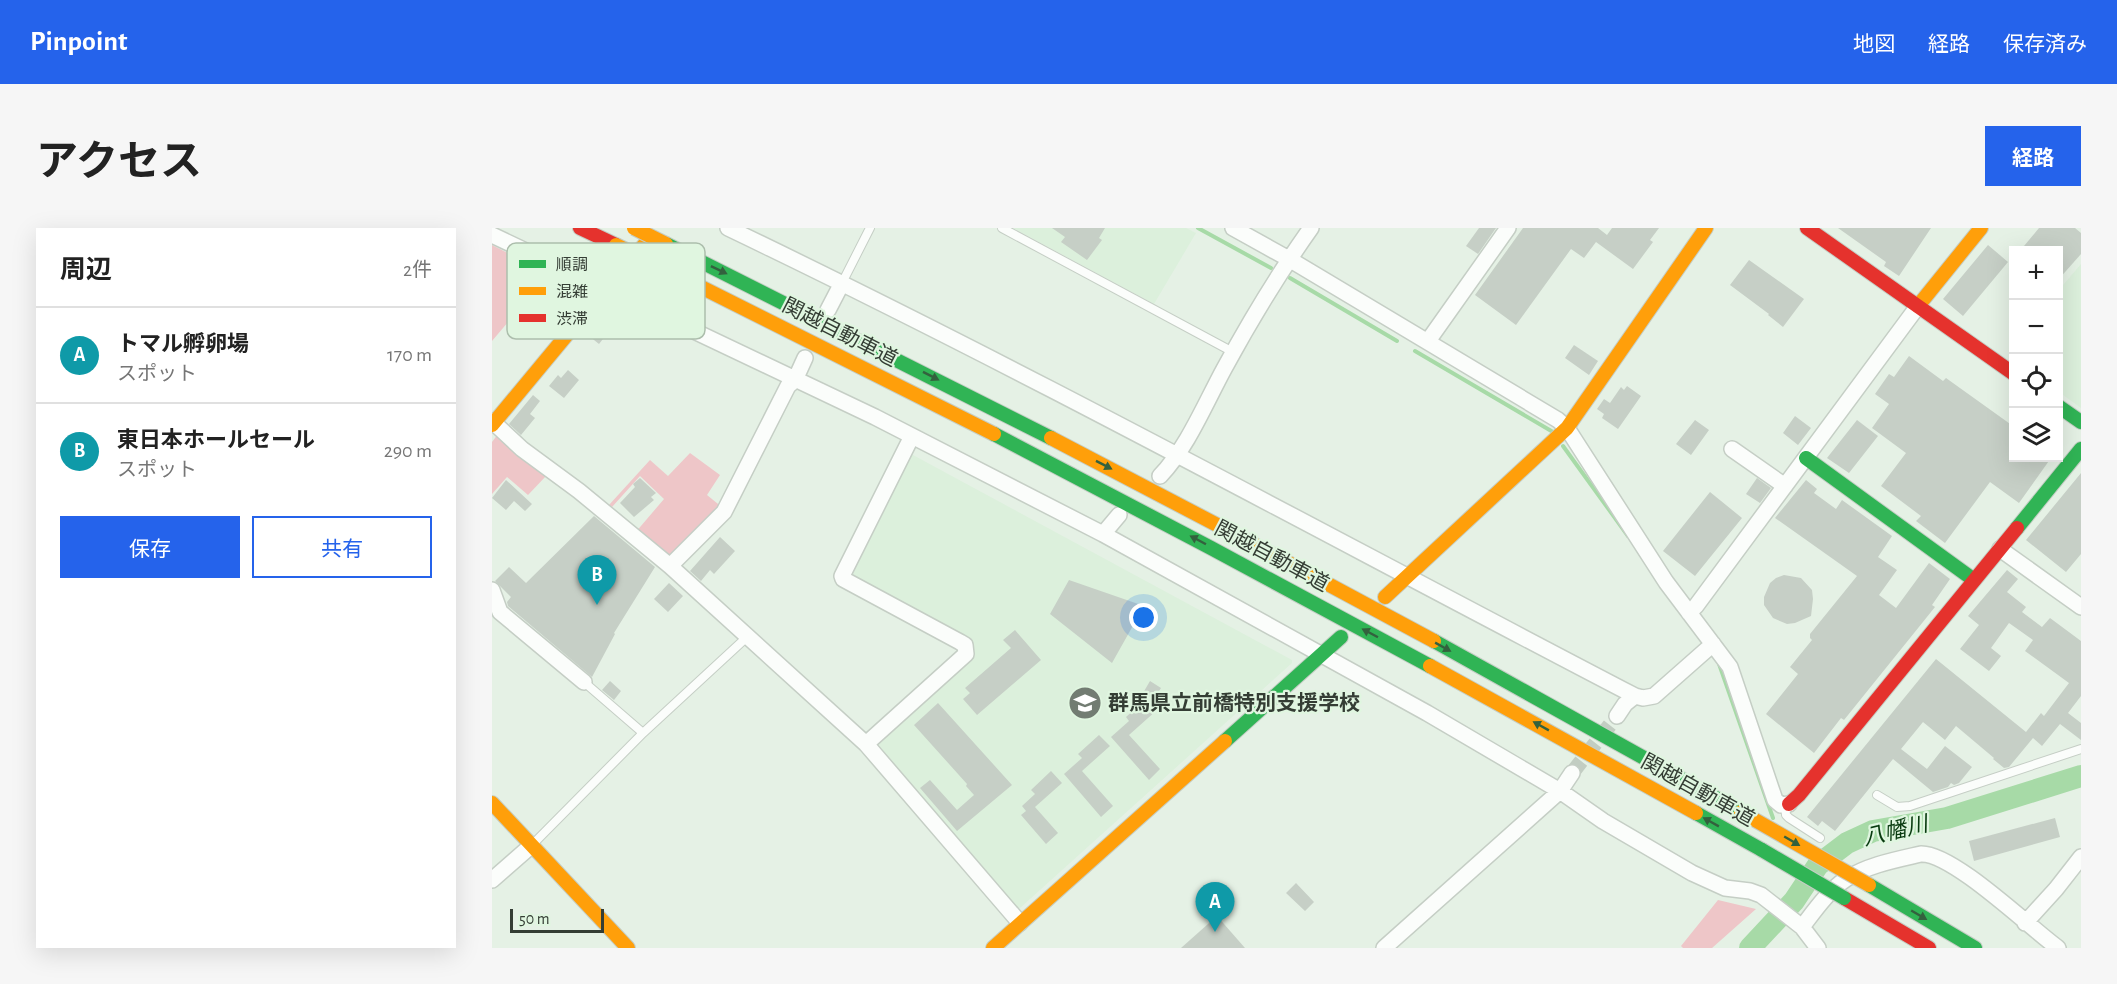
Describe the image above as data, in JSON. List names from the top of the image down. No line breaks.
{"streets":{"main road":["関越自動車道"]},"water":["八幡川"],"places":{"school or university":["群馬県立前橋特別支援学校"]},"legend":["順調","混雑","渋滞"],"scale_bar":"50 m","page":{"header":"Pinpoint","nav":["地図","経路","保存済み"],"title":"アクセス","buttons":["経路",["保存","共有"]],"heading":["周辺","2件"],"map_buttons":["+","−"],"list":[{"mark":"A","name":"トマル孵卵場","note":"スポット","value":"170 m"},{"mark":"B","name":"東日本ホールセール","note":"スポット","value":"290 m"}],"pins":["B","A"],"scale":"50 m"}}
